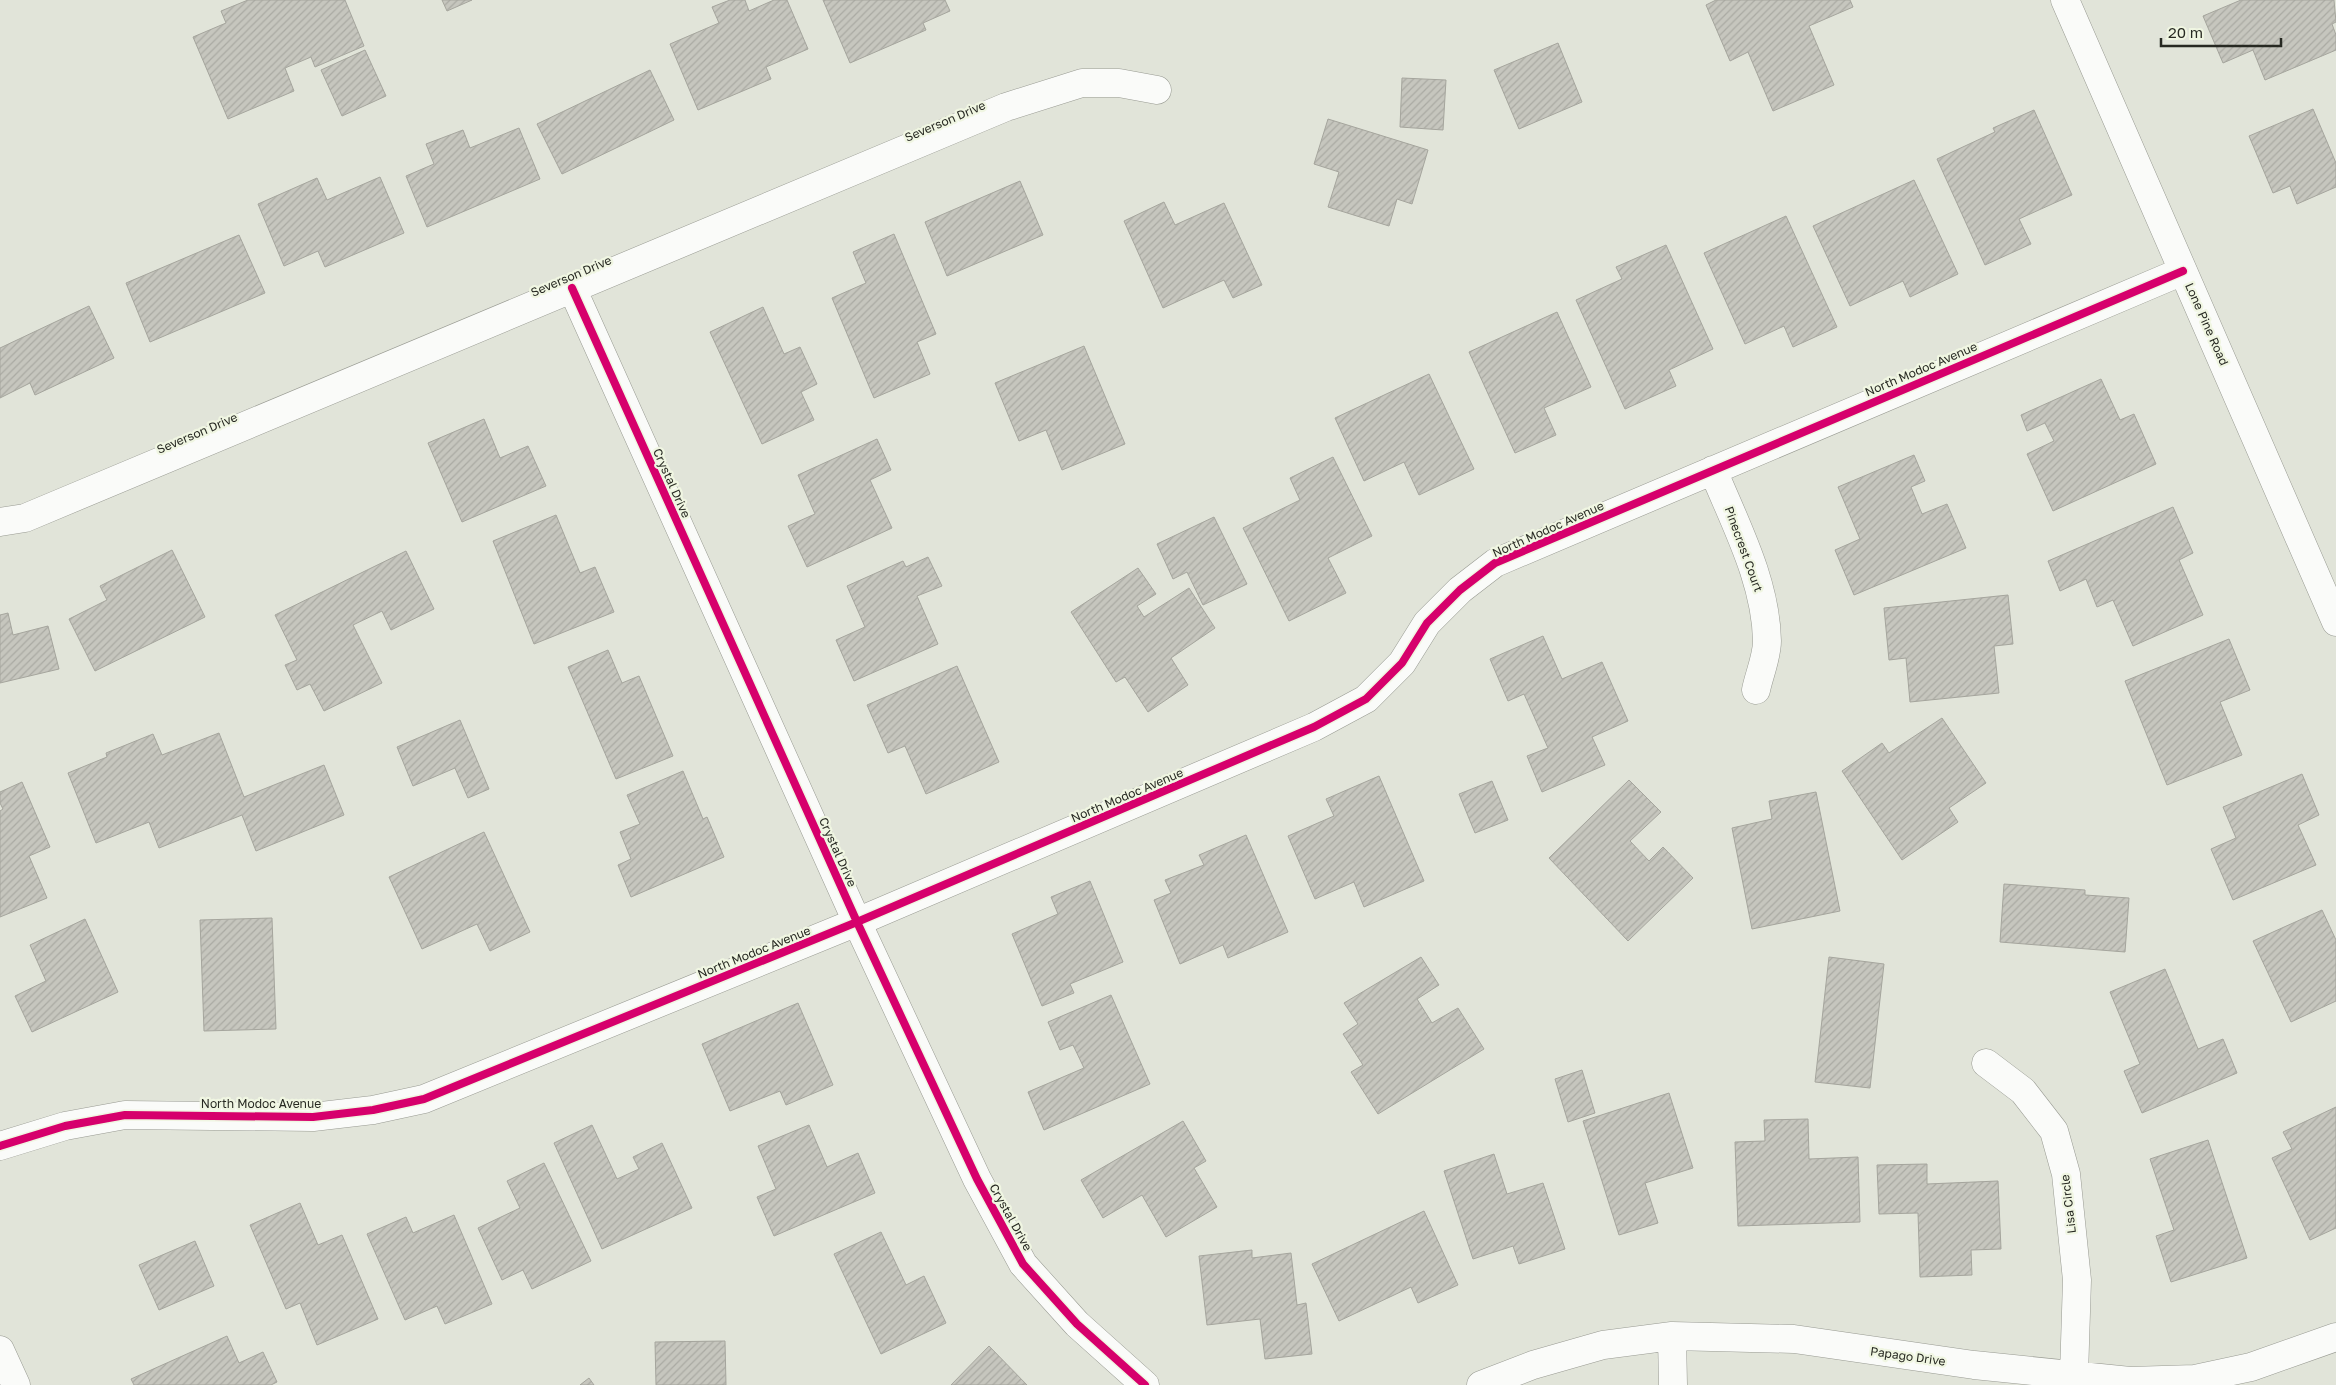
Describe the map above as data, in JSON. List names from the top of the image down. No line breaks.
{"streets":{"street":["Severson Drive","Lone Pine Road","North Modoc Avenue","Crystal Drive","Pinecrest Court","Lisa Circle","Papago Drive"]},"crossings":[["Severson Drive","Crystal Drive"],["Lone Pine Road","North Modoc Avenue"],["North Modoc Avenue","Crystal Drive"],["North Modoc Avenue","Pinecrest Court"],["Lisa Circle","Papago Drive"]],"scale_bar":"20 m"}
